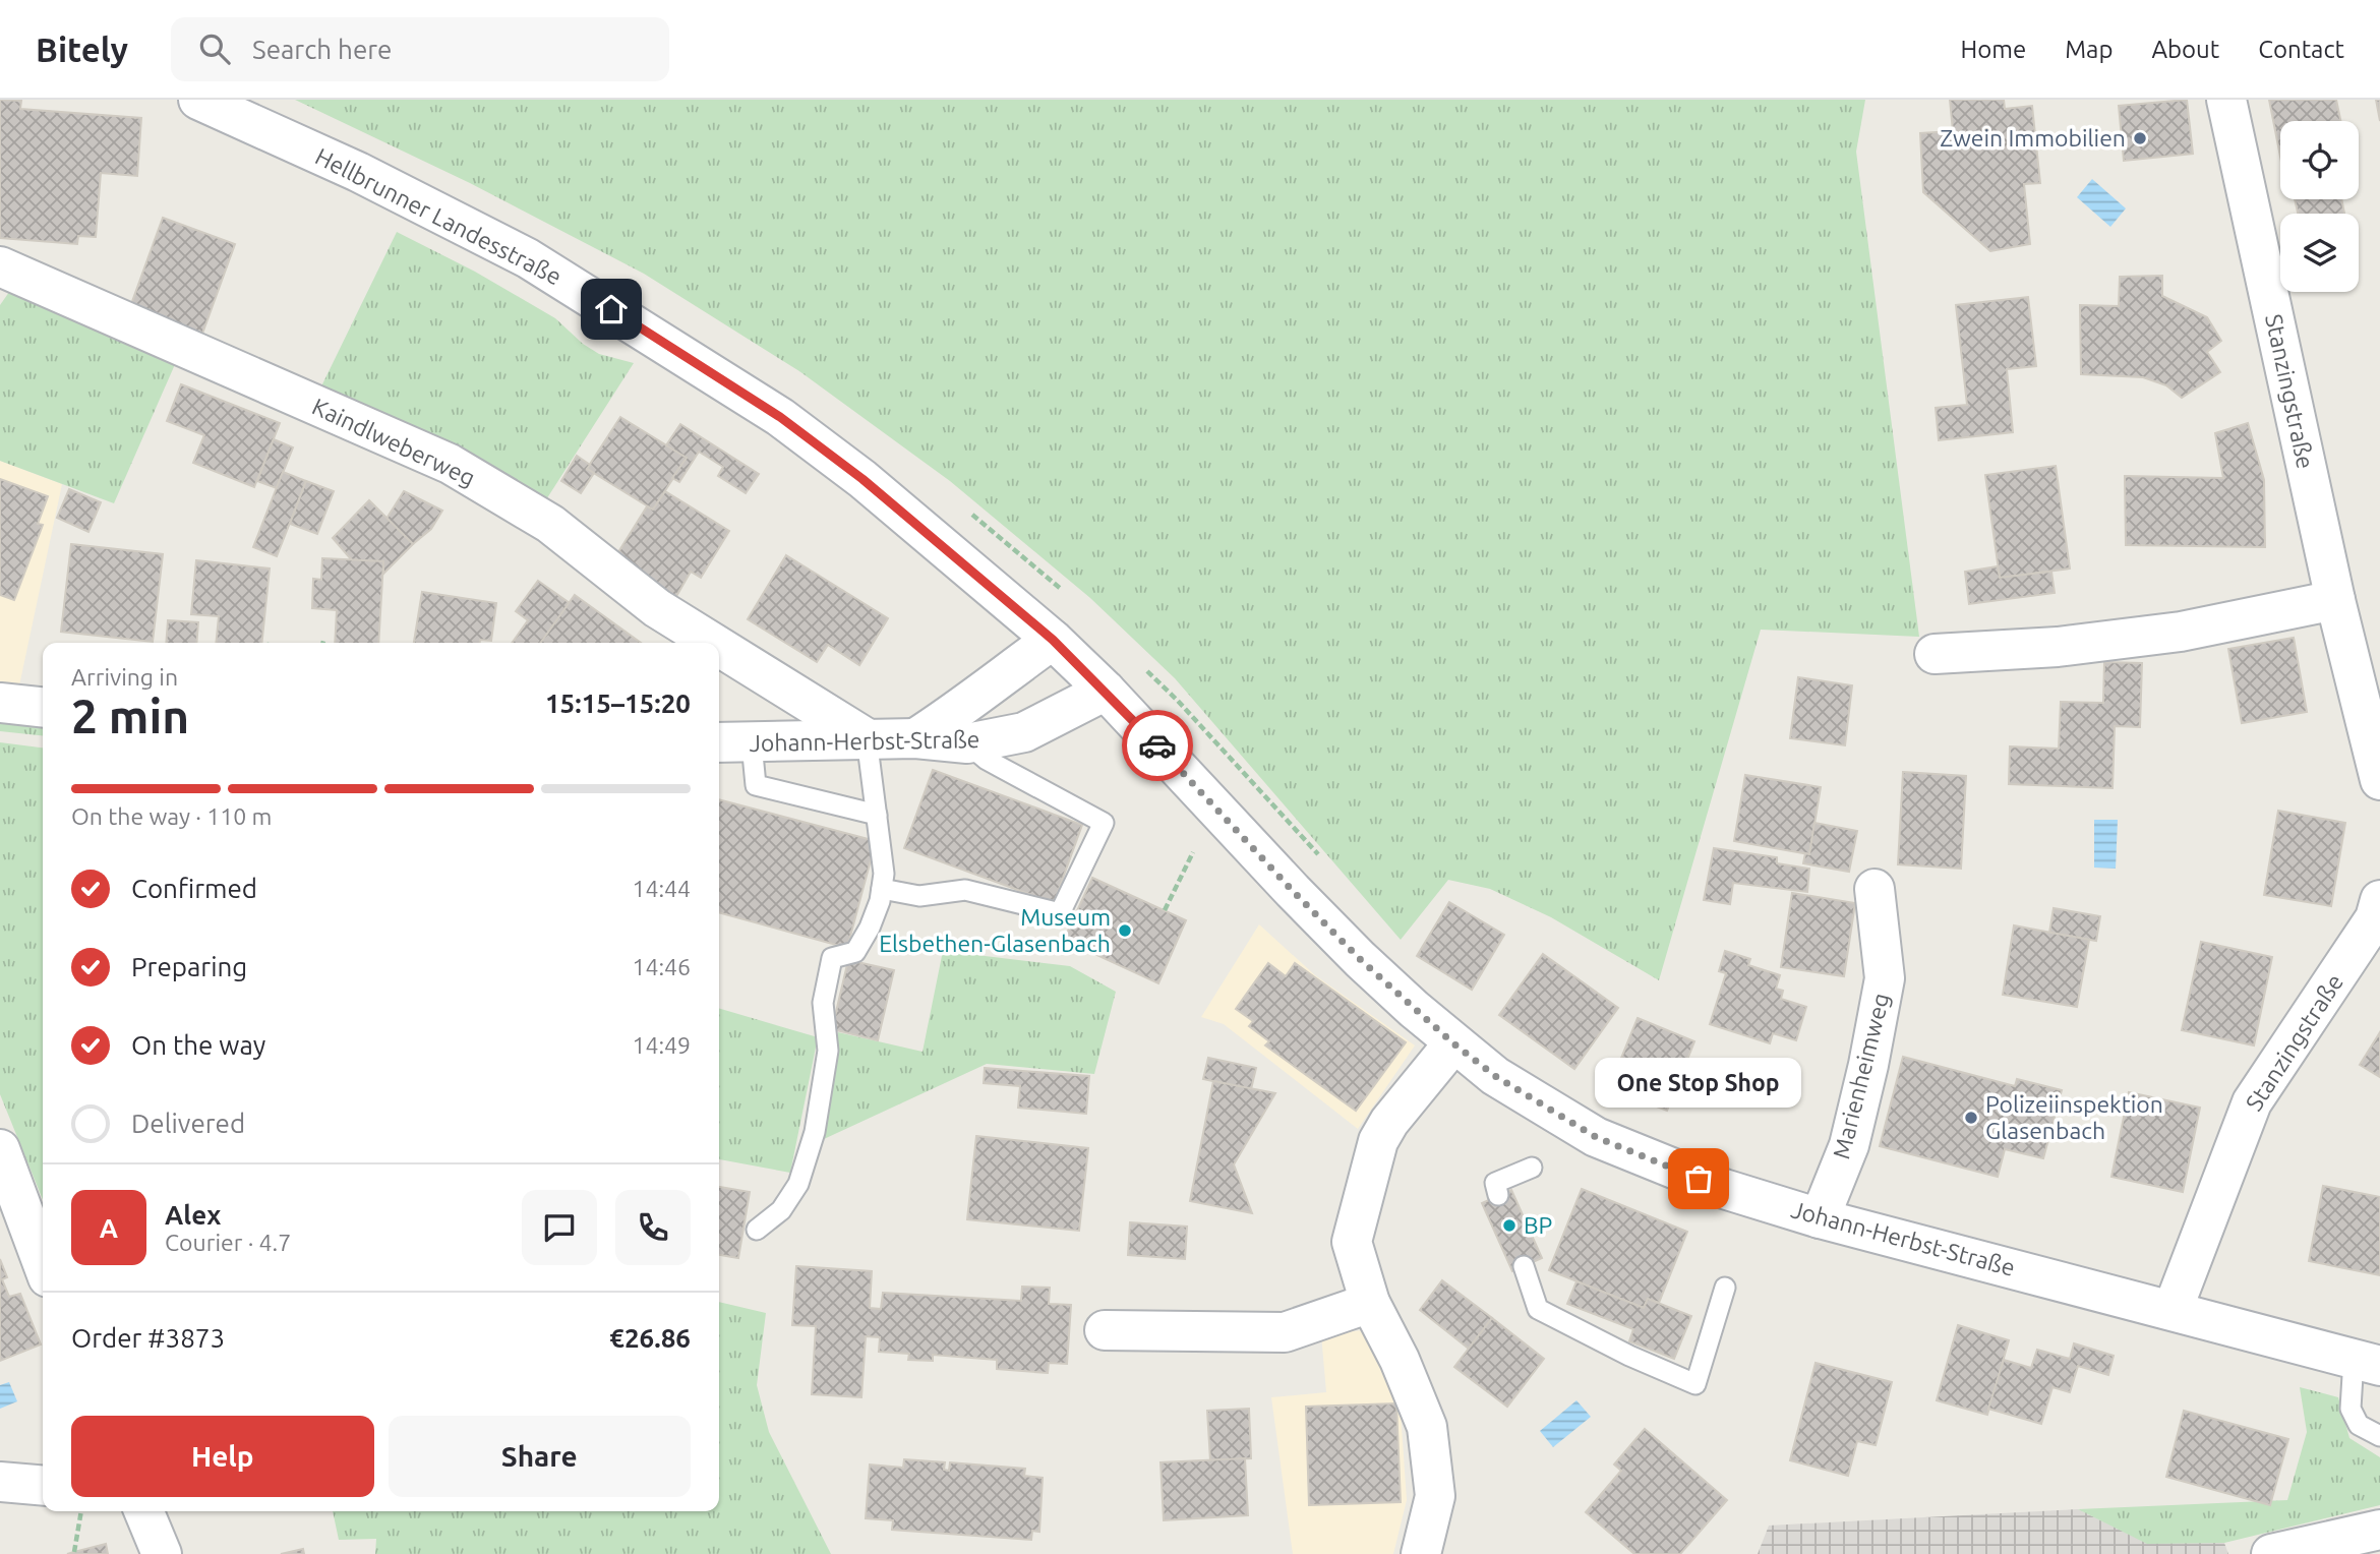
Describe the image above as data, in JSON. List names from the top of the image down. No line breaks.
{"streets":{"street":["Hellbrunner Landesstraße","Stanzingstraße","Kaindlweberweg","Johann-Herbst-Straße","Marienheimweg"]},"crossings":[["Hellbrunner Landesstraße","Johann-Herbst-Straße"],["Stanzingstraße","Johann-Herbst-Straße"],["Kaindlweberweg","Johann-Herbst-Straße"],["Johann-Herbst-Straße","Marienheimweg"]],"places":["Zwein Immobilien","Museum Elsbethen-Glasenbach","Polizeiinspektion Glasenbach","One Stop Shop","BP"],"page":{"header":"Bitely","search":"Search here","nav":["Home","Map","About","Contact"],"heading":["2 min","Arriving in","15:15–15:20"],"panel":["Alex","Courier · 4.7","Order #3873","€26.86"],"bar":"On the way · 110 m","list":[["Confirmed","14:44"],["Preparing","14:46"],["On the way","14:49"],"Delivered"],"bubble":"One Stop Shop","round":"A","buttons":["Help","Share"]}}
